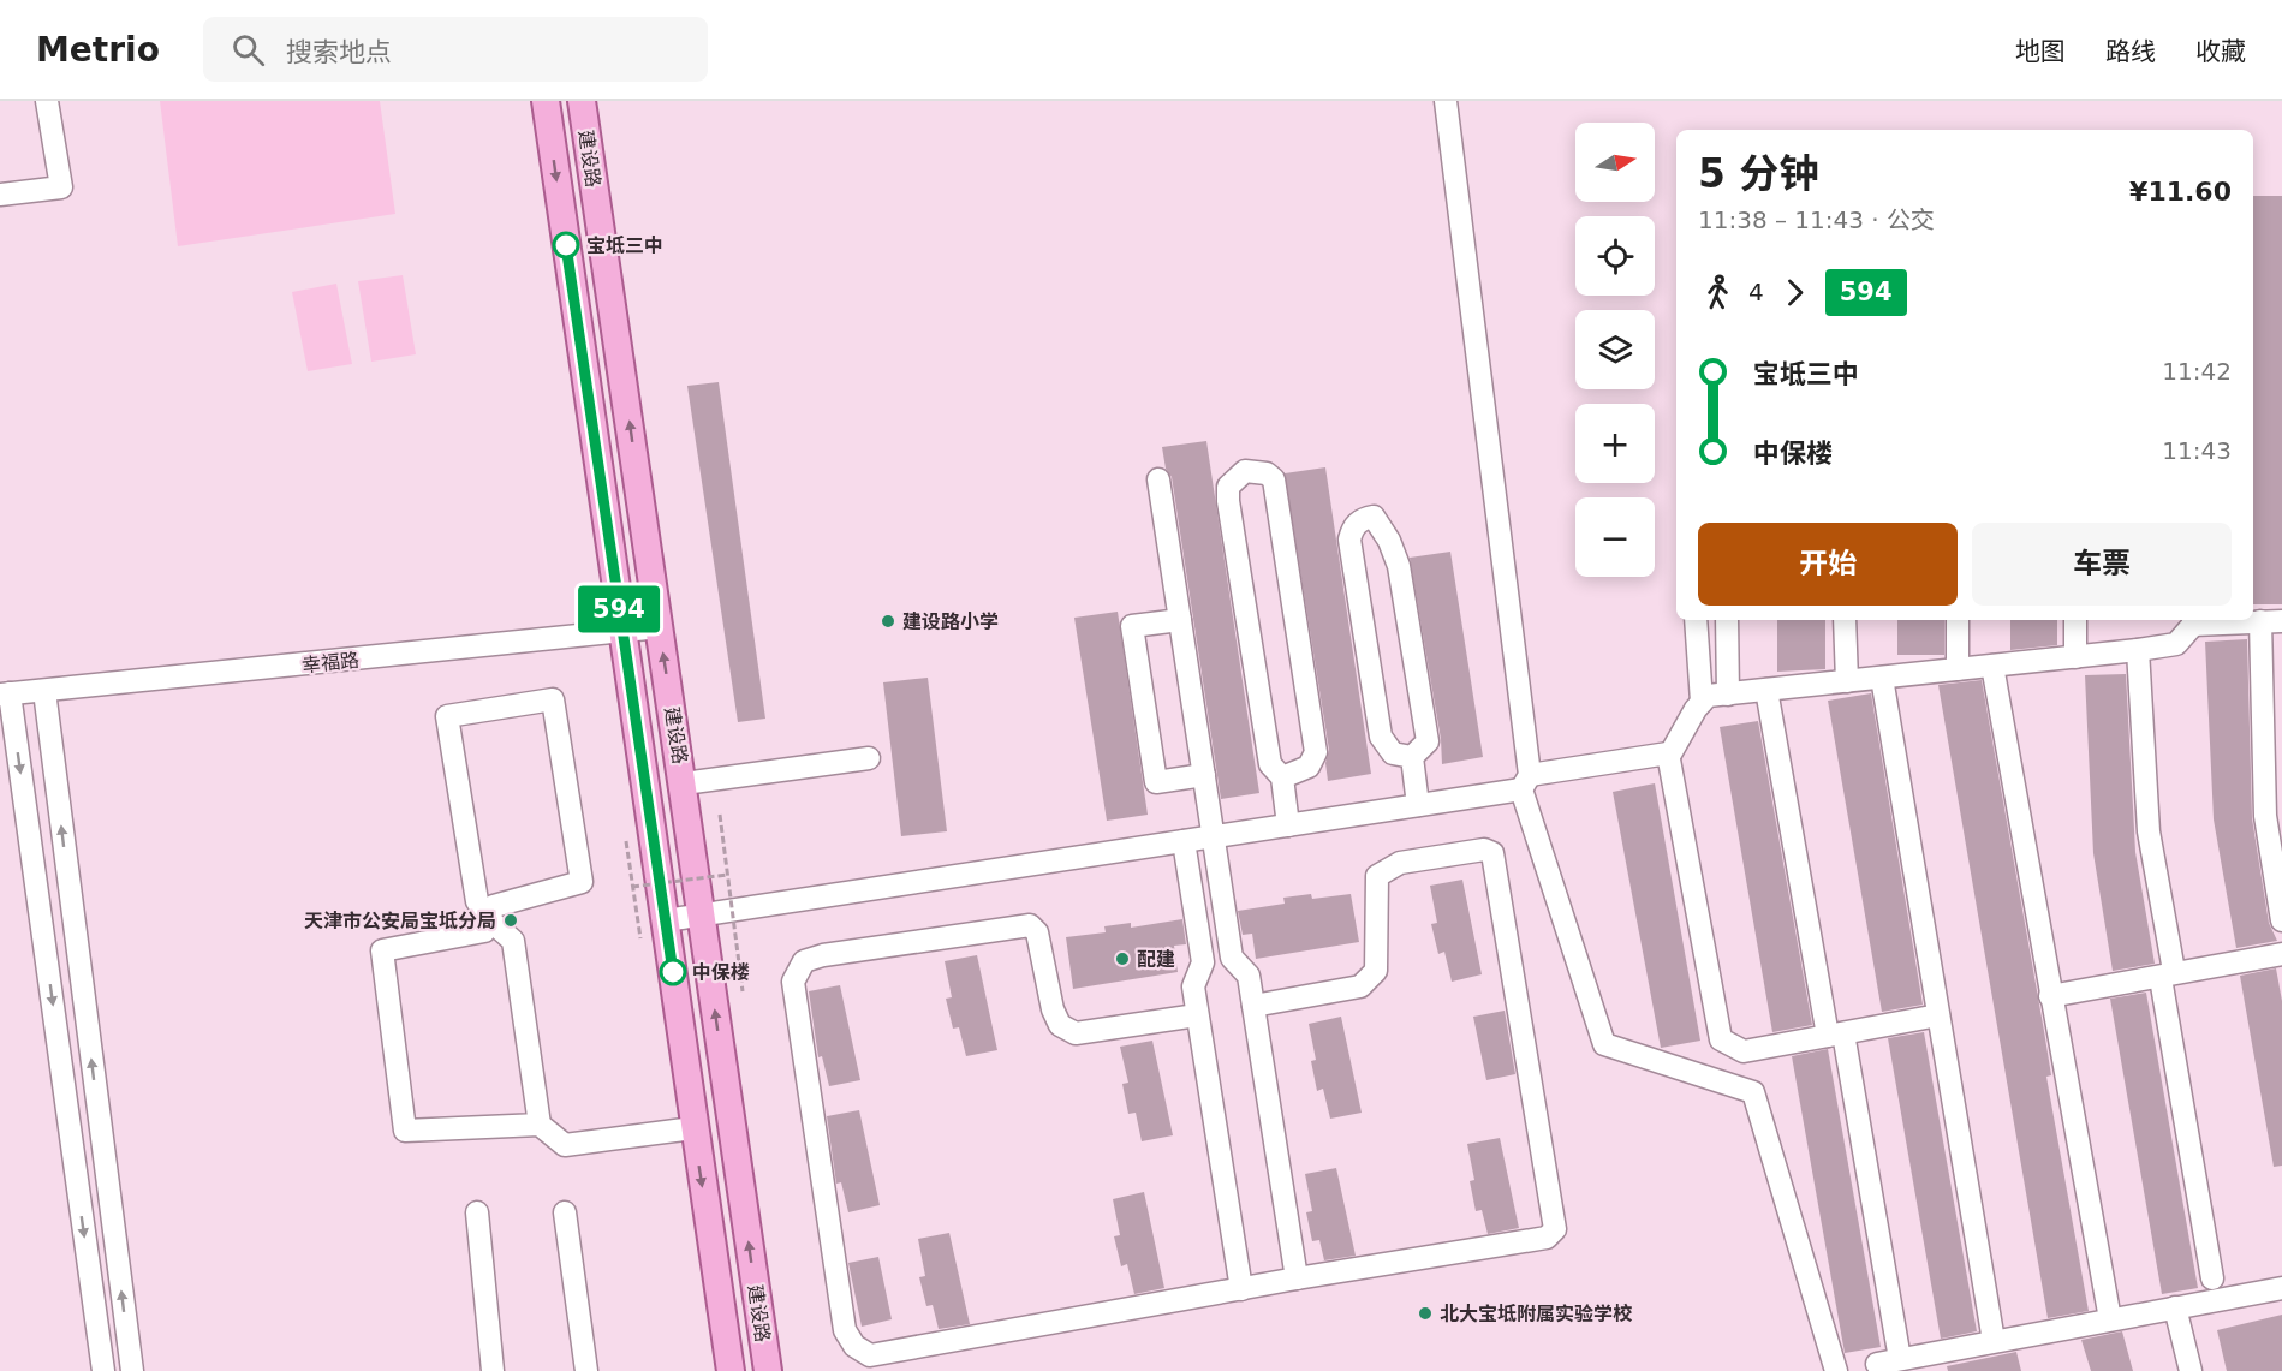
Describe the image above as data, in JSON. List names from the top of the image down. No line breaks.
{"streets":{"main road":["建设路"],"street":["幸福路"]},"crossings":[["建设路","幸福路"]],"places":["宝坻三中","建设路小学","天津市公安局宝坻分局","配建","中保楼","北大宝坻附属实验学校"],"lines":["bus line 594"],"north":"right","page":{"header":"Metrio","search":"搜索地点","nav":["地图","路线","收藏"],"on_map":"594","map_buttons":["+","−"],"heading":["5 分钟","11:38 – 11:43 · 公交","¥11.60"],"legs":["4","594"],"list":[{"name":"宝坻三中","value":"11:42"},{"name":"中保楼","value":"11:43"}],"buttons":["开始","车票"]}}
